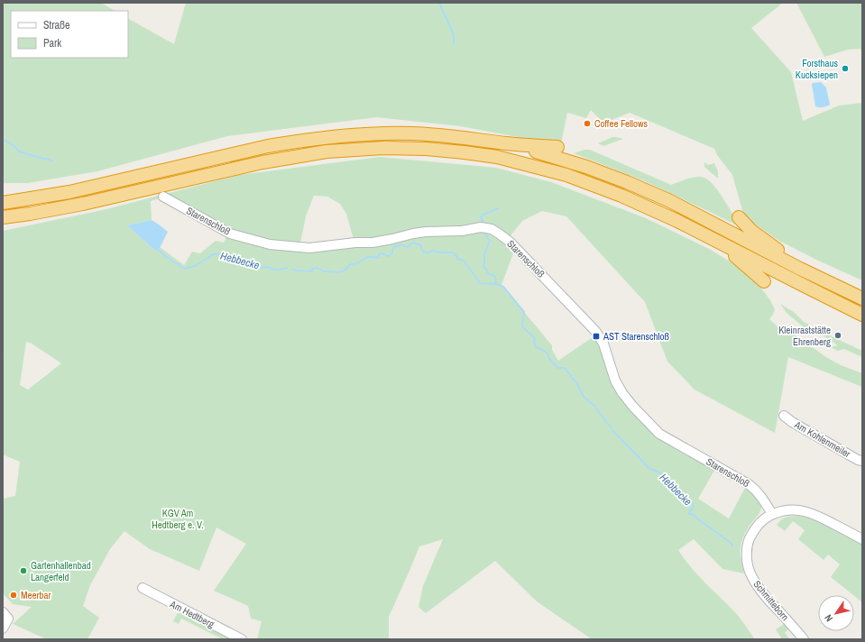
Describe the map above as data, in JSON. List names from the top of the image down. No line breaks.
{"streets":{"street":["Starenschloß","Am Kohlenmeiler","Schmitteborn","Am Hedtberg"]},"crossings":[["Starenschloß","Schmitteborn"]],"water":["Hebbecke"],"parks":["KGV Am Hedtberg e. V."],"places":{"other":["Forsthaus Kucksiepen","Coffee Fellows","Kleinraststätte Ehrenberg","Gartenhallenbad Langerfeld","Meerbar"],"transit":["AST Starenschloß"]},"legend":["Straße","Park"],"north":"bottom left"}
